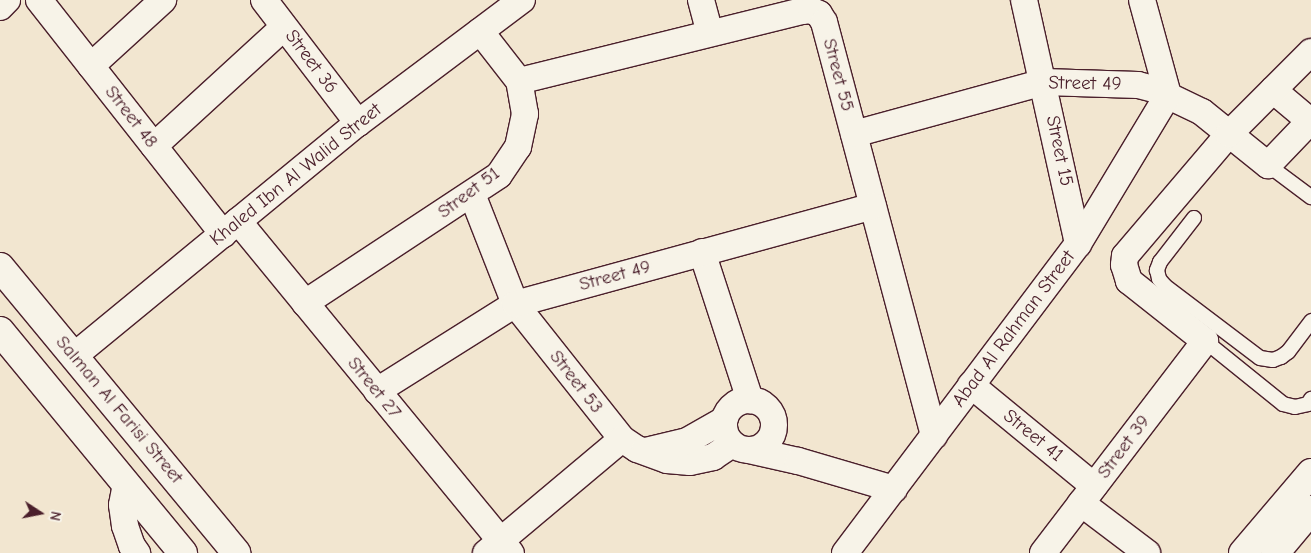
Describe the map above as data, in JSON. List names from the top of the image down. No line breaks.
{"streets":{"street":["Street 36","Street 55","Street 49","Street 48","Street 15","Khaled Ibn Al Walid Street","Street 51","Abad Al Rahman Street","Street 53","Street 27","Salman Al Farisi Street","Street 41","Street 39"]},"crossings":[["Street 36","Khaled Ibn Al Walid Street"],["Street 55","Street 49"],["Street 55","Street 51"],["Street 55","Abad Al Rahman Street"],["Street 49","Street 15"],["Street 49","Abad Al Rahman Street"],["Street 49","Street 53"],["Street 49","Street 27"],["Street 48","Khaled Ibn Al Walid Street"],["Street 48","Street 27"],["Street 15","Abad Al Rahman Street"],["Khaled Ibn Al Walid Street","Street 51"],["Khaled Ibn Al Walid Street","Street 27"],["Khaled Ibn Al Walid Street","Salman Al Farisi Street"],["Street 51","Street 53"],["Street 51","Street 27"],["Abad Al Rahman Street","Street 41"],["Street 41","Street 39"]],"north":"right"}
